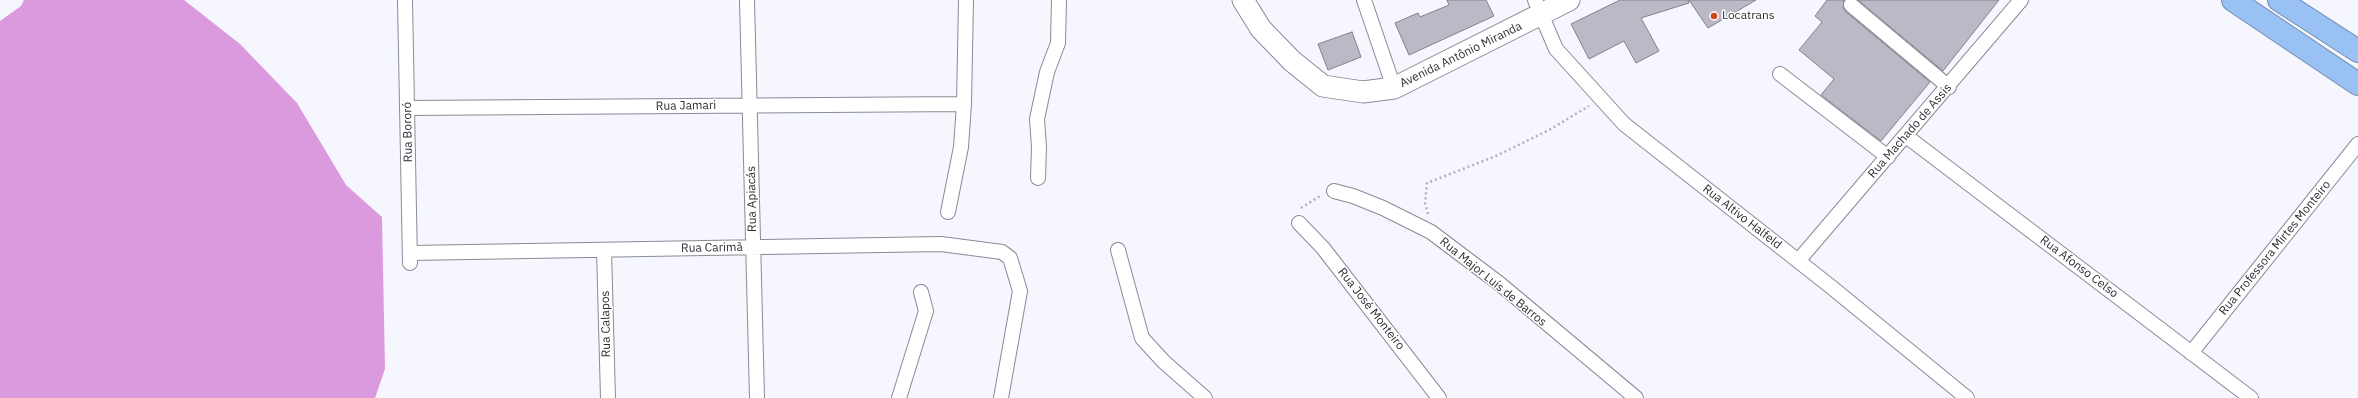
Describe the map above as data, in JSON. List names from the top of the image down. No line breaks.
{"streets":{"street":["Avenida Antônio Miranda","Rua Jamari","Rua Machado de Assis","Rua Bororó","Rua Apiacás","Rua Altivo Halfeld","Rua Carimã","Rua Professora Mirtes Monteiro","Rua Afonso Celso","Rua Major Luís de Barros","Rua José Monteiro","Rua Calapos"]},"crossings":[["Avenida Antônio Miranda","Rua Altivo Halfeld"],["Rua Jamari","Rua Bororó"],["Rua Jamari","Rua Apiacás"],["Rua Machado de Assis","Rua Altivo Halfeld"],["Rua Machado de Assis","Rua Afonso Celso"],["Rua Bororó","Rua Carimã"],["Rua Apiacás","Rua Carimã"],["Rua Carimã","Rua Calapos"],["Rua Professora Mirtes Monteiro","Rua Afonso Celso"]],"places":["Locatrans"]}
